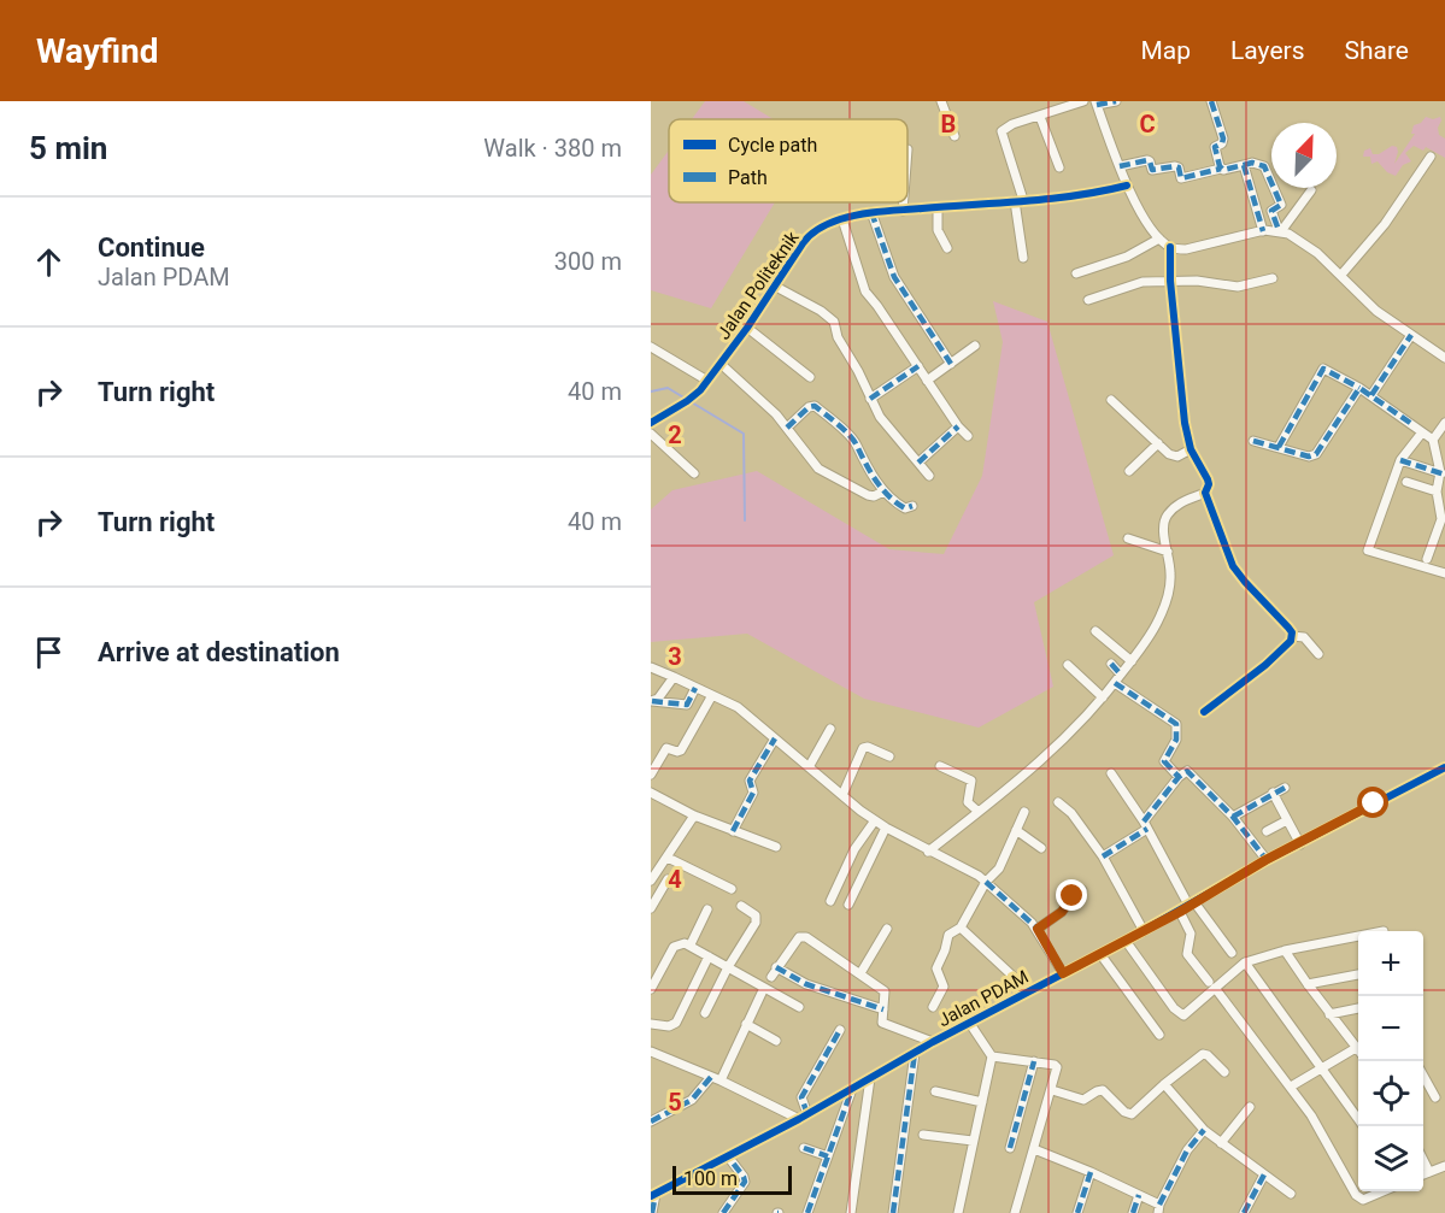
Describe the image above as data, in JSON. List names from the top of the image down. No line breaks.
{"streets":{"street":["Jalan Politeknik","Jalan PDAM"]},"legend":["Cycle path","Path"],"scale_bar":"100 m","north":"top right","page":{"header":"Wayfind","nav":["Map","Layers","Share"],"heading":["5 min","Walk · 380 m"],"list":[["Continue","Jalan PDAM","300 m"],["Turn right","40 m"],["Turn right","40 m"],"Arrive at destination"],"map_buttons":["+","−"],"scale":"100 m"},"grid":{"columns":["B","C"],"rows":["2","3","4","5"]}}
